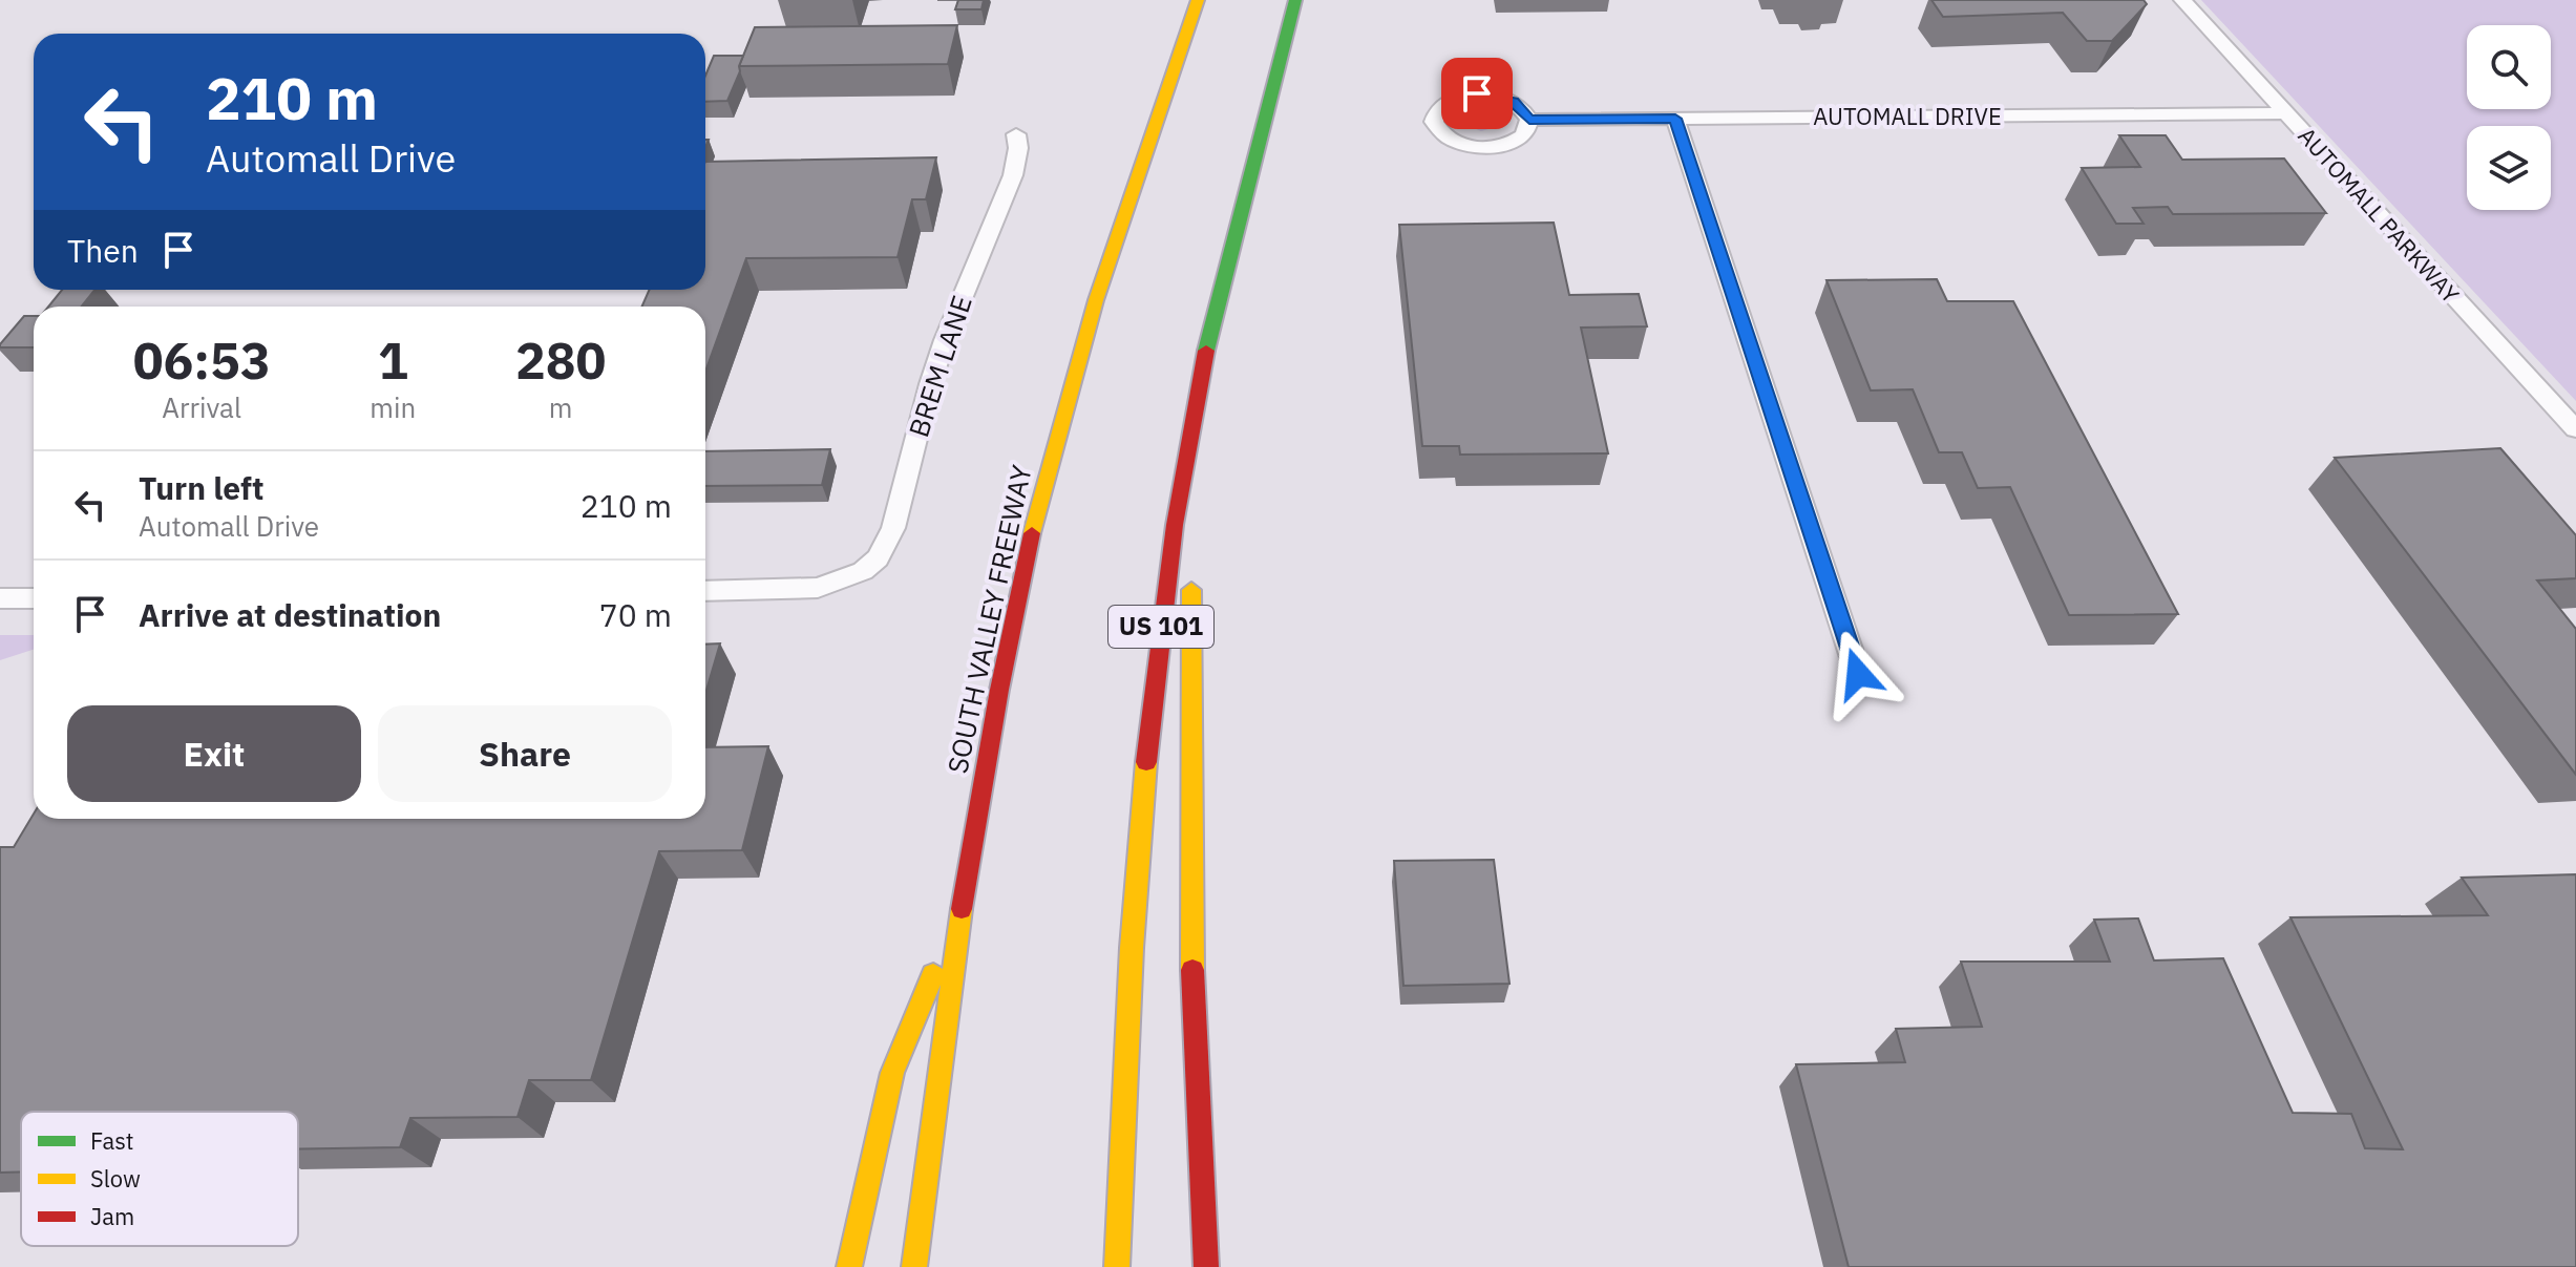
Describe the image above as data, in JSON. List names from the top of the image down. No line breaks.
{"streets":{"highway":["SOUTH VALLEY FREEWAY","US 101"],"street":["AUTOMALL DRIVE","AUTOMALL PARKWAY","BREM LANE"]},"crossings":[["AUTOMALL DRIVE","AUTOMALL PARKWAY"]],"legend":["Fast","Slow","Jam"],"page":{"turn":["210 m","Automall Drive"],"then":"Then","eta":["06:53","Arrival","1","min","280","m"],"list":[{"name":"Turn left","note":"Automall Drive","value":"210 m"},{"name":"Arrive at destination","value":"70 m"}],"buttons":["Exit","Share"]}}
